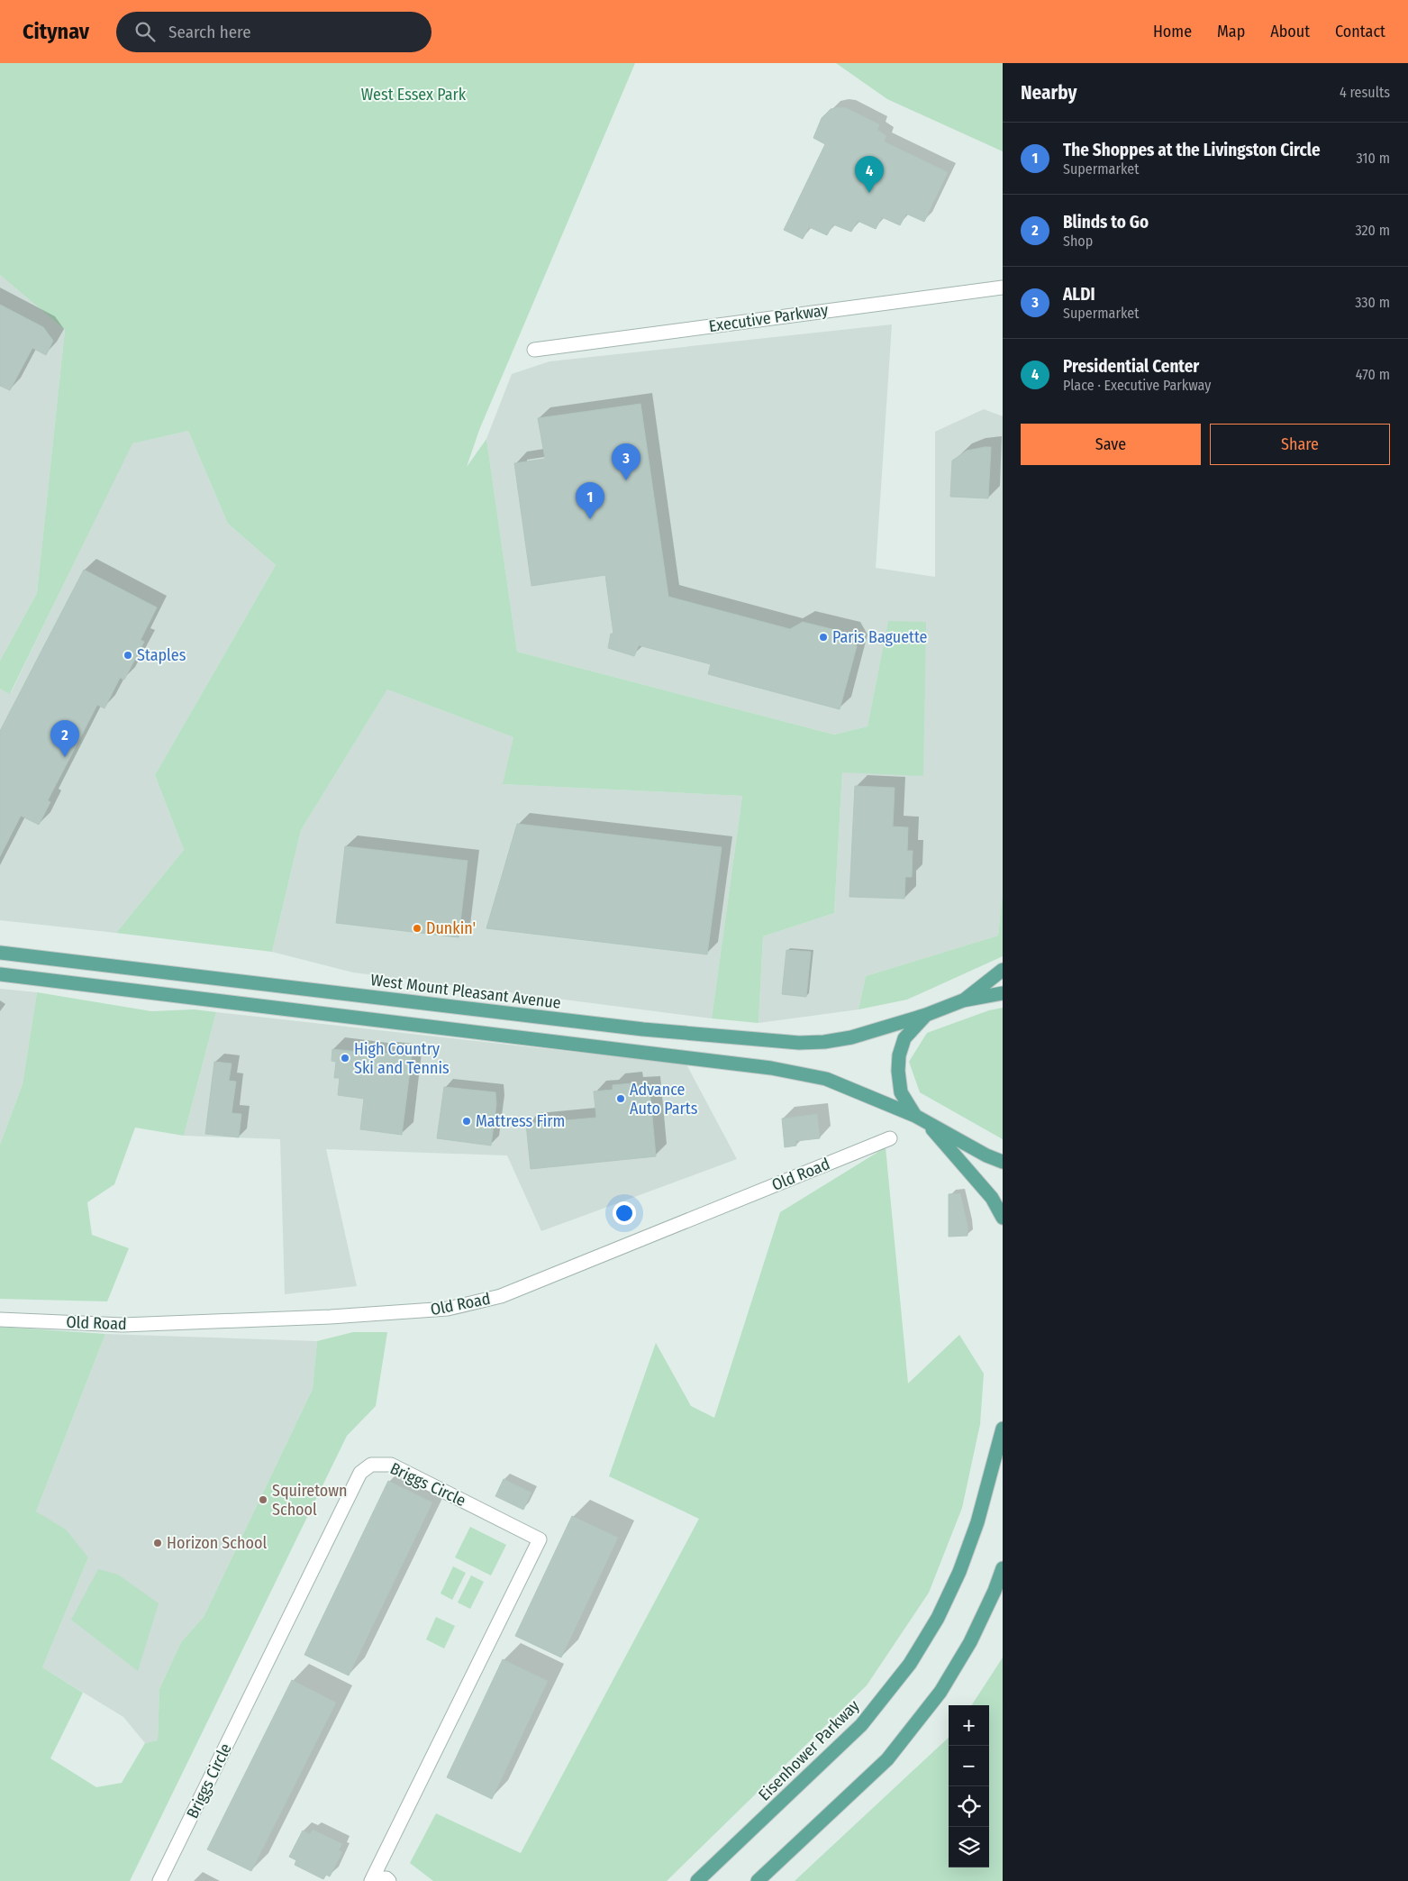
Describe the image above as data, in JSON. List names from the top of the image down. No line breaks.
{"streets":{"main road":["West Mount Pleasant Avenue","Eisenhower Parkway"],"street":["Executive Parkway","Old Road","Briggs Circle"]},"parks":["West Essex Park"],"places":["Paris Baguette","Staples","Dunkin'","High Country Ski and Tennis","Advance Auto Parts","Mattress Firm","Squiretown School","Horizon School"],"page":{"header":"Citynav","search":"Search here","nav":["Home","Map","About","Contact"],"heading":["Nearby","4 results"],"list":[{"mark":"1","name":"The Shoppes at the Livingston Circle","note":"Supermarket","value":"310 m"},{"mark":"2","name":"Blinds to Go","note":"Shop","value":"320 m"},{"mark":"3","name":"ALDI","note":"Supermarket","value":"330 m"},{"mark":"4","name":"Presidential Center","note":"Place · Executive Parkway","value":"470 m"}],"pins":["4","3","1","2"],"buttons":["Save","Share"],"map_buttons":["+","−"]}}
